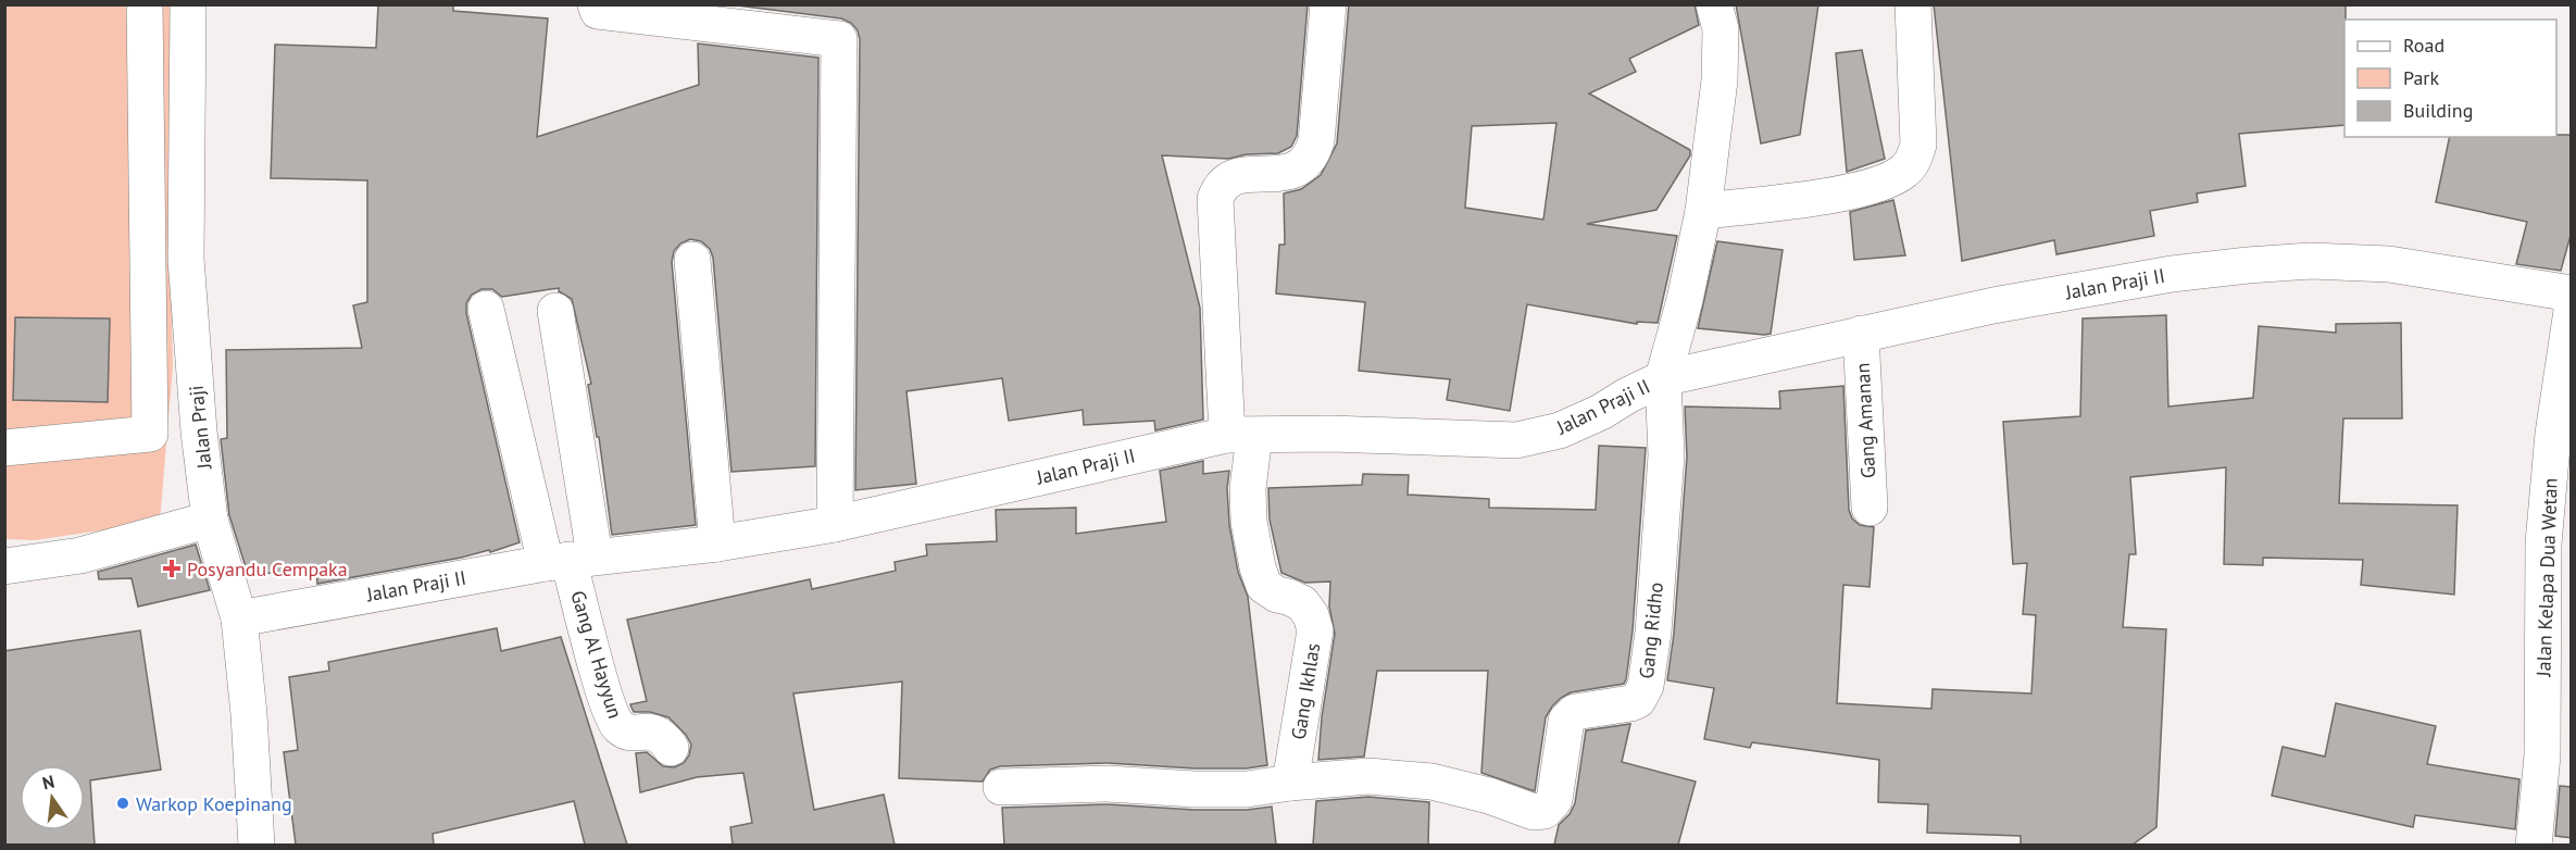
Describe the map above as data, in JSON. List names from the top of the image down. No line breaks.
{"streets":{"street":["Jalan Praji II","Gang Amanan","Jalan Praji","Jalan Kelapa Dua Wetan","Gang Ridho","Gang Al Hayyun","Gang Ikhlas"]},"crossings":[["Jalan Praji II","Gang Amanan"],["Jalan Praji II","Jalan Praji"],["Jalan Praji II","Gang Ridho"],["Jalan Praji II","Gang Al Hayyun"],["Jalan Praji II","Gang Ikhlas"],["Gang Ridho","Gang Ikhlas"]],"places":{"health":["Posyandu Cempaka"],"other":["Warkop Koepinang"]},"legend":["Road","Park","Building"],"north":"top"}
